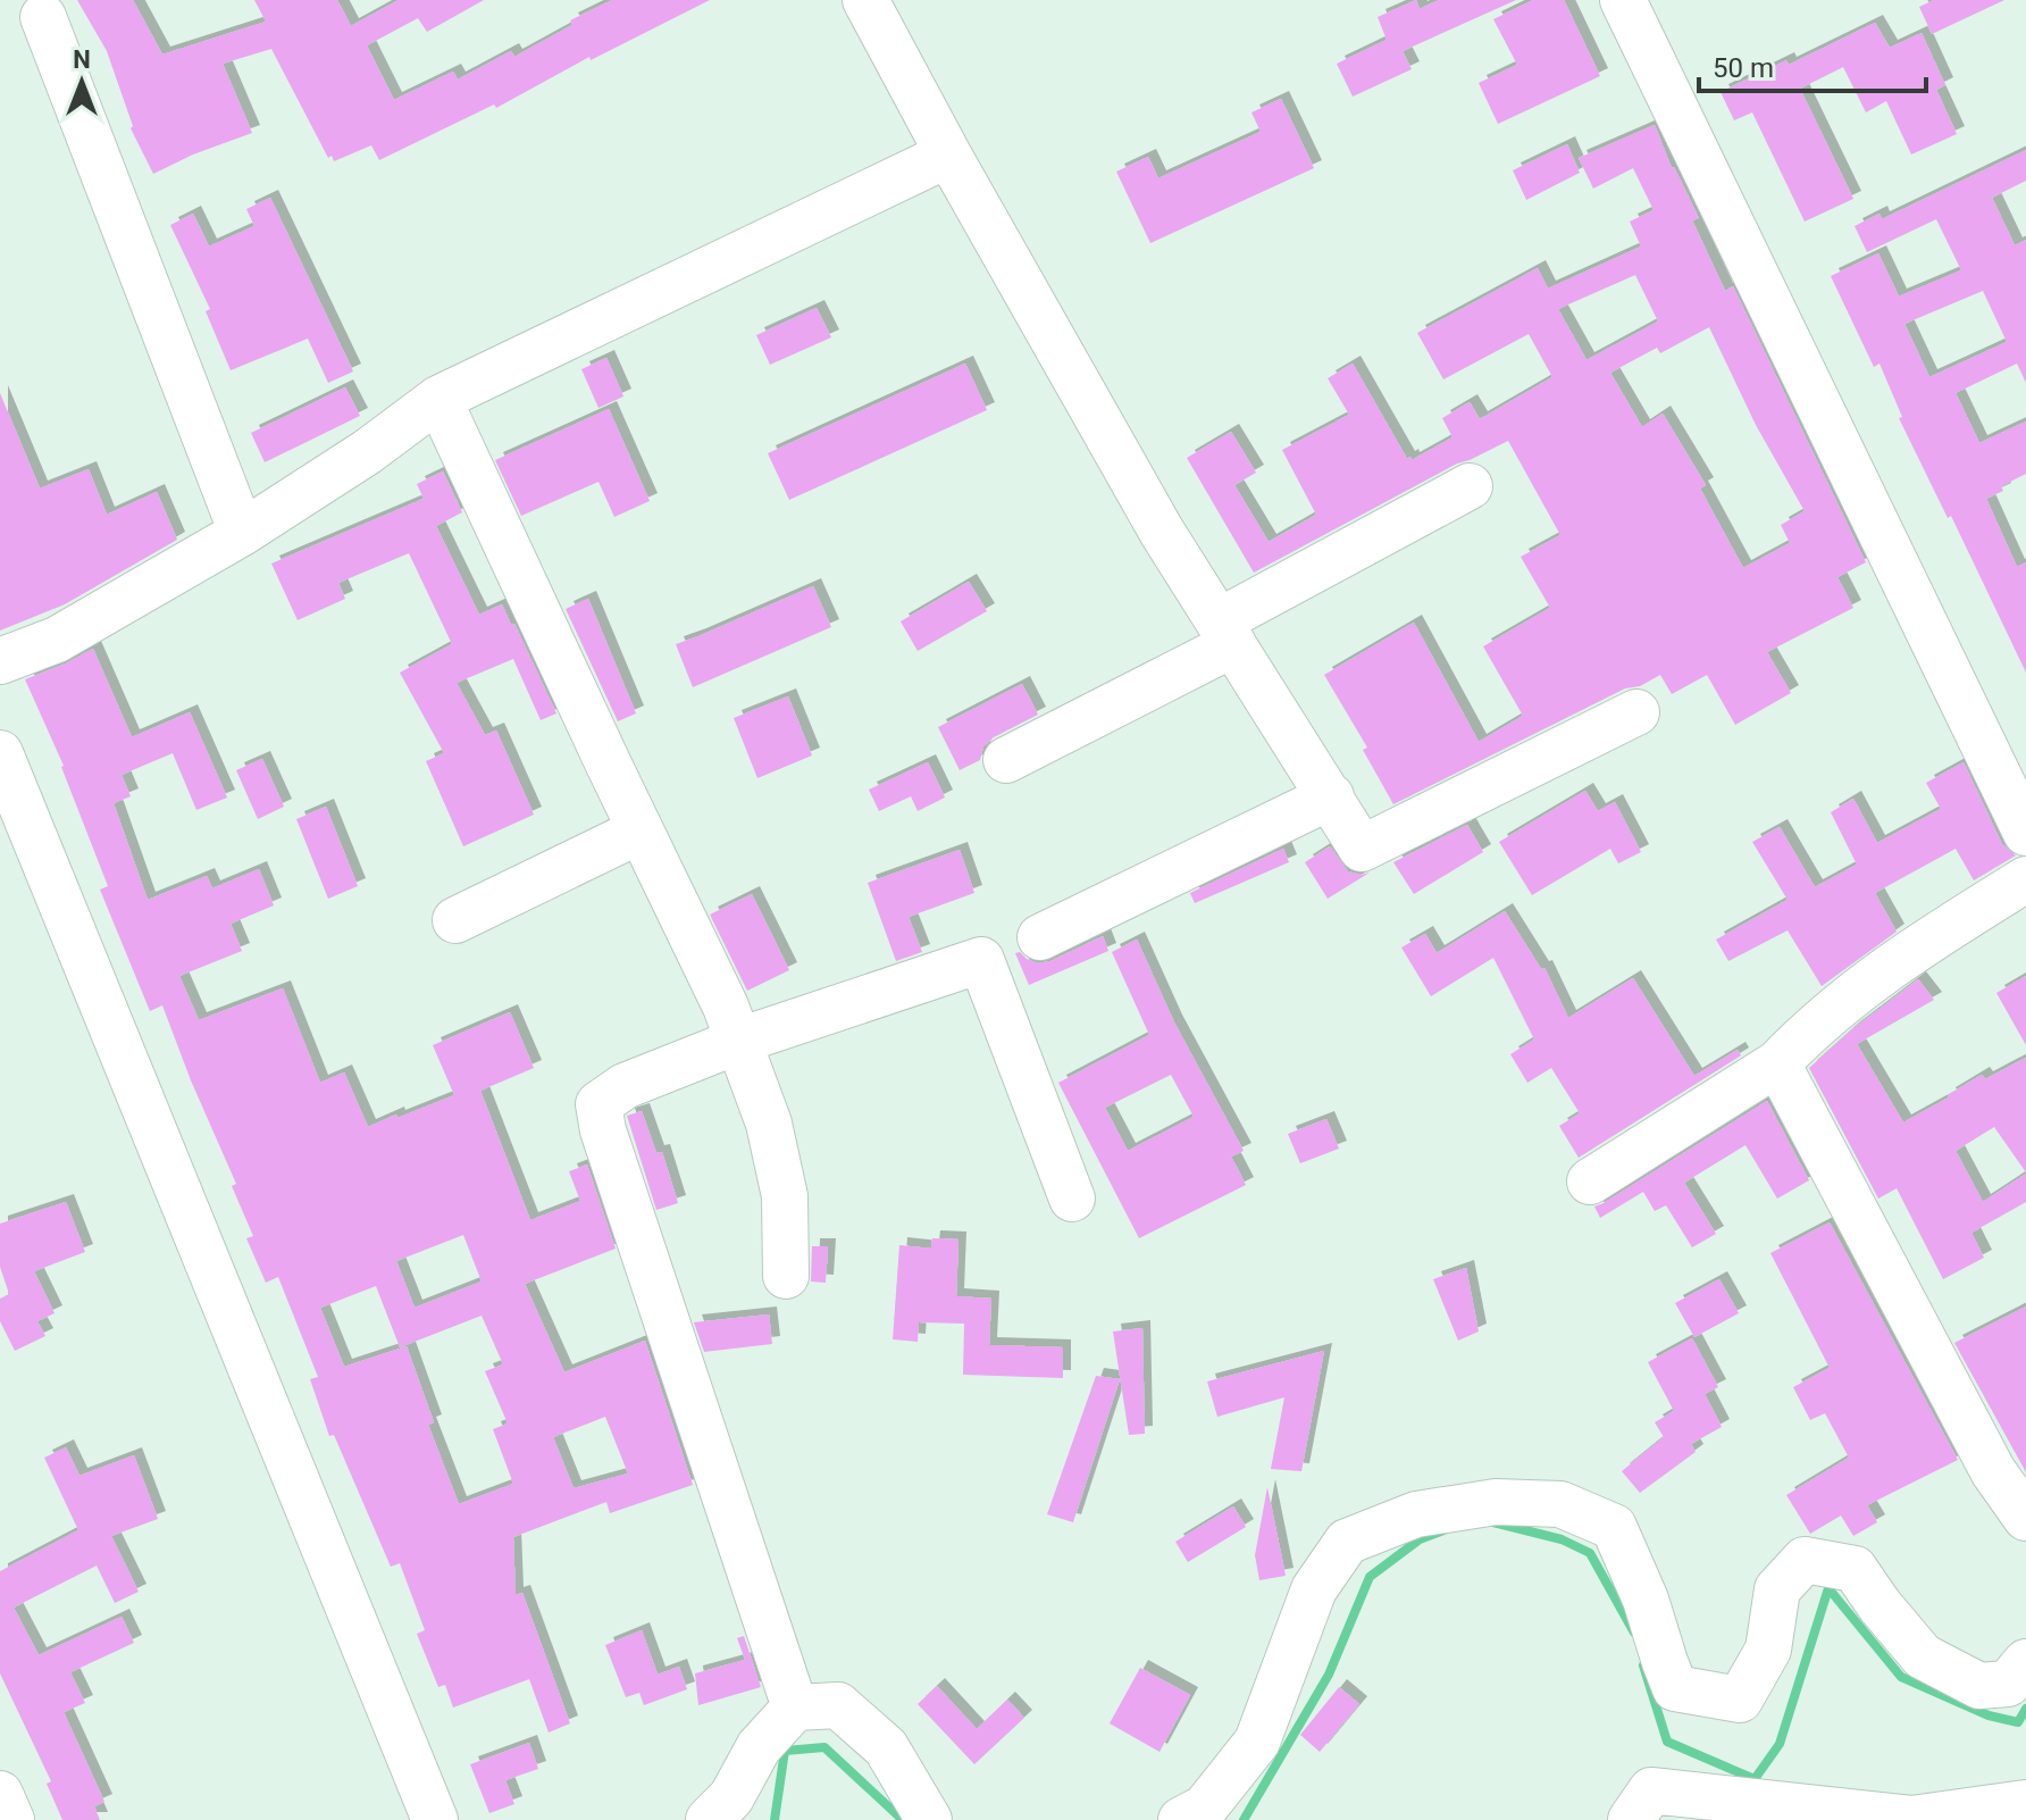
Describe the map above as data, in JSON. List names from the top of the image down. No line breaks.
{"scale_bar":"50 m","north":"top"}
